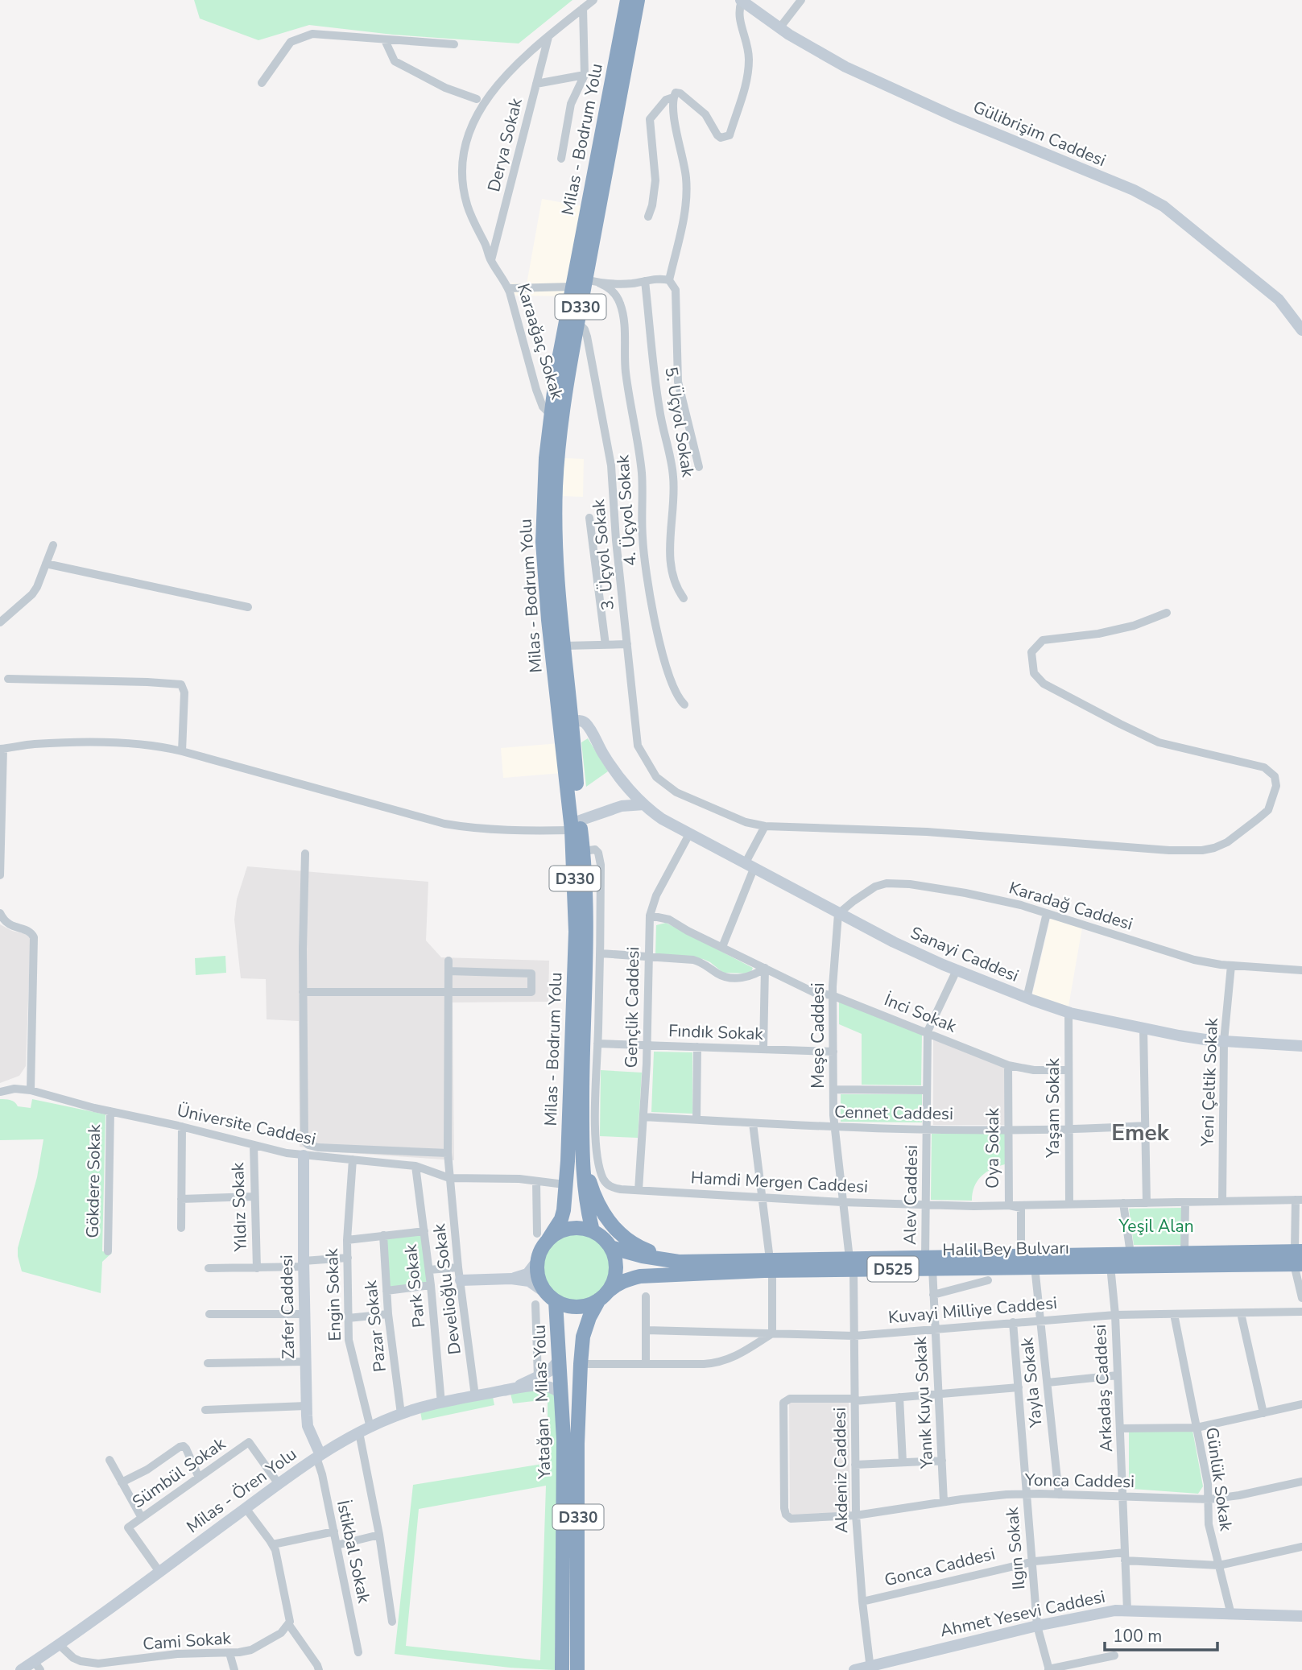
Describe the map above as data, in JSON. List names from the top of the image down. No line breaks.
{"streets":{"highway":["Milas - Bodrum Yolu","D330","Halil Bey Bulvarı","D525","Yatağan - Milas Yolu"],"street":["Gülibrişim Caddesi","Derya Sokak","Karaağaç Sokak","5. Üçyol Sokak","4. Üçyol Sokak","3. Üçyol Sokak","Karadağ Caddesi","Sanayi Caddesi","Gençlik Caddesi","İnci Sokak","Fındık Sokak","Meşe Caddesi","Yeni Çeltik Sokak","Yaşam Sokak","Cennet Caddesi","Üniversite Caddesi","Oya Sokak","Gökdere Sokak","Hamdi Mergen Caddesi","Alev Caddesi","Yıldız Sokak","Park Sokak","Develioğlu Sokak","Engin Sokak","Zafer Caddesi","Kuvayi Milliye Caddesi","Pazar Sokak","Yayla Sokak","Arkadaş Caddesi","Yanık Kuyu Sokak","Akdeniz Caddesi","Sümbül Sokak","Günlük Sokak","Yonca Caddesi","Milas - Ören Yolu","Ilgın Sokak","İstikbal Sokak","Gonca Caddesi","Ahmet Yesevi Caddesi","Cami Sokak"]},"crossings":[["Milas - Bodrum Yolu","Karaağaç Sokak"],["Milas - Bodrum Yolu","3. Üçyol Sokak"],["Milas - Bodrum Yolu","Sanayi Caddesi"],["Milas - Bodrum Yolu","Hamdi Mergen Caddesi"],["Milas - Bodrum Yolu","D525"],["Milas - Bodrum Yolu","Yatağan - Milas Yolu"],["Derya Sokak","Karaağaç Sokak"],["Karadağ Caddesi","Sanayi Caddesi"],["Karadağ Caddesi","Meşe Caddesi"],["Karadağ Caddesi","Yeni Çeltik Sokak"],["Sanayi Caddesi","Gençlik Caddesi"],["Sanayi Caddesi","Meşe Caddesi"],["Sanayi Caddesi","Yeni Çeltik Sokak"],["Sanayi Caddesi","Yaşam Sokak"],["Sanayi Caddesi","Alev Caddesi"],["Gençlik Caddesi","İnci Sokak"],["Gençlik Caddesi","Fındık Sokak"],["Gençlik Caddesi","Cennet Caddesi"],["Gençlik Caddesi","Hamdi Mergen Caddesi"],["İnci Sokak","Meşe Caddesi"],["İnci Sokak","Yaşam Sokak"],["İnci Sokak","Oya Sokak"],["İnci Sokak","Alev Caddesi"],["Fındık Sokak","Meşe Caddesi"],["Fındık Sokak","Hamdi Mergen Caddesi"],["Meşe Caddesi","Cennet Caddesi"],["Meşe Caddesi","Hamdi Mergen Caddesi"],["Meşe Caddesi","Halil Bey Bulvarı"],["Meşe Caddesi","Akdeniz Caddesi"],["Yeni Çeltik Sokak","Hamdi Mergen Caddesi"],["Yaşam Sokak","Cennet Caddesi"],["Yaşam Sokak","Hamdi Mergen Caddesi"],["Cennet Caddesi","Oya Sokak"],["Cennet Caddesi","Alev Caddesi"],["Üniversite Caddesi","Gökdere Sokak"],["Üniversite Caddesi","Yıldız Sokak"],["Üniversite Caddesi","Park Sokak"],["Üniversite Caddesi","Develioğlu Sokak"],["Üniversite Caddesi","Engin Sokak"],["Üniversite Caddesi","Zafer Caddesi"],["Oya Sokak","Hamdi Mergen Caddesi"],["Oya Sokak","Halil Bey Bulvarı"],["Hamdi Mergen Caddesi","Alev Caddesi"],["Alev Caddesi","Halil Bey Bulvarı"],["Alev Caddesi","Yanık Kuyu Sokak"],["Halil Bey Bulvarı","D525"],["Halil Bey Bulvarı","Yayla Sokak"],["Halil Bey Bulvarı","Arkadaş Caddesi"],["Halil Bey Bulvarı","Yanık Kuyu Sokak"],["Halil Bey Bulvarı","Akdeniz Caddesi"],["D525","Yatağan - Milas Yolu"],["Park Sokak","Milas - Ören Yolu"],["Develioğlu Sokak","Milas - Ören Yolu"],["Engin Sokak","Milas - Ören Yolu"],["Zafer Caddesi","Milas - Ören Yolu"],["Zafer Caddesi","İstikbal Sokak"],["Kuvayi Milliye Caddesi","Yayla Sokak"],["Kuvayi Milliye Caddesi","Arkadaş Caddesi"],["Kuvayi Milliye Caddesi","Yanık Kuyu Sokak"],["Kuvayi Milliye Caddesi","Akdeniz Caddesi"],["Kuvayi Milliye Caddesi","Günlük Sokak"],["Kuvayi Milliye Caddesi","Ilgın Sokak"],["Pazar Sokak","Milas - Ören Yolu"],["Yayla Sokak","Yonca Caddesi"],["Arkadaş Caddesi","Yonca Caddesi"],["Arkadaş Caddesi","Gonca Caddesi"],["Arkadaş Caddesi","Ahmet Yesevi Caddesi"],["Yanık Kuyu Sokak","Yonca Caddesi"],["Akdeniz Caddesi","Yonca Caddesi"],["Akdeniz Caddesi","Gonca Caddesi"],["Akdeniz Caddesi","Ahmet Yesevi Caddesi"],["Sümbül Sokak","Milas - Ören Yolu"],["Günlük Sokak","Yonca Caddesi"],["Günlük Sokak","Gonca Caddesi"],["Günlük Sokak","Ahmet Yesevi Caddesi"],["Yonca Caddesi","Ilgın Sokak"],["Milas - Ören Yolu","İstikbal Sokak"],["Milas - Ören Yolu","Cami Sokak"],["Ilgın Sokak","Gonca Caddesi"],["Ilgın Sokak","Ahmet Yesevi Caddesi"]],"districts":["Emek"],"parks":["Yeşil Alan"],"scale_bar":"100 m"}
